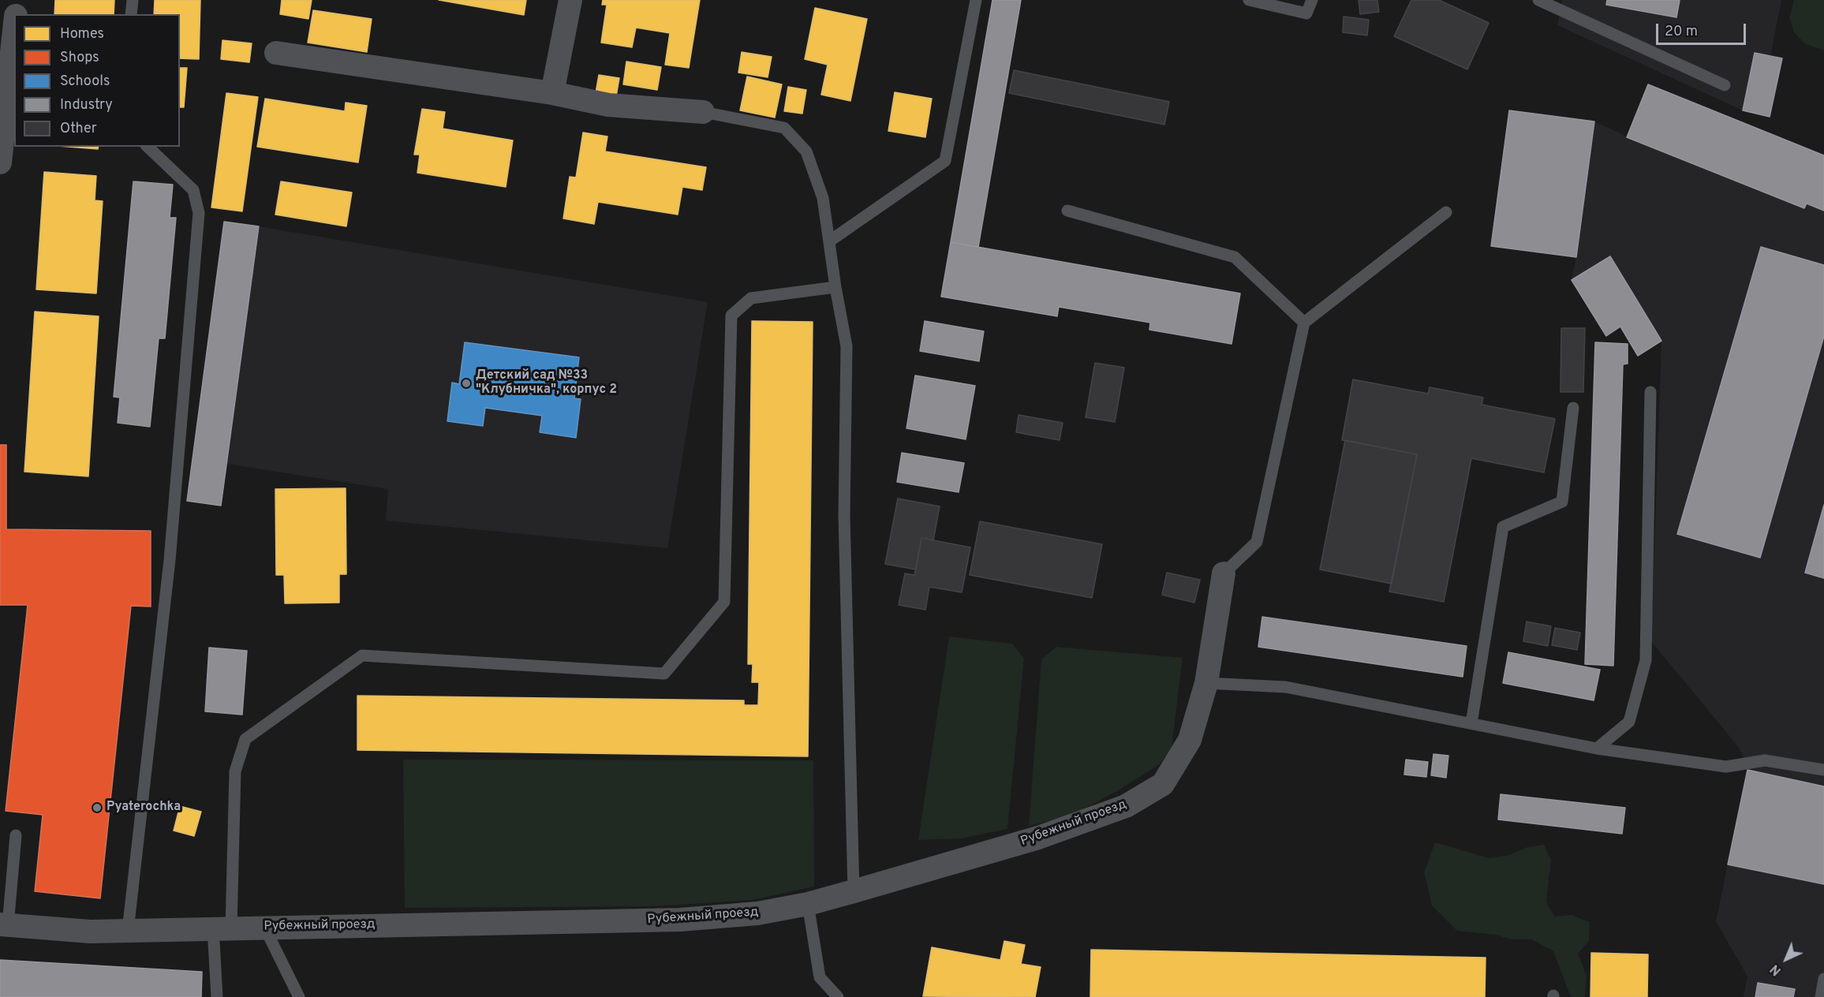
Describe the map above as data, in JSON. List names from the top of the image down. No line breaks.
{"streets":{"street":["Рубежный проезд"]},"places":["Детский сад №33 \"Клубничка\", корпус 2","Pyaterochka"],"legend":["Homes","Shops","Schools","Industry","Other"],"scale_bar":"20 m","north":"bottom left"}
